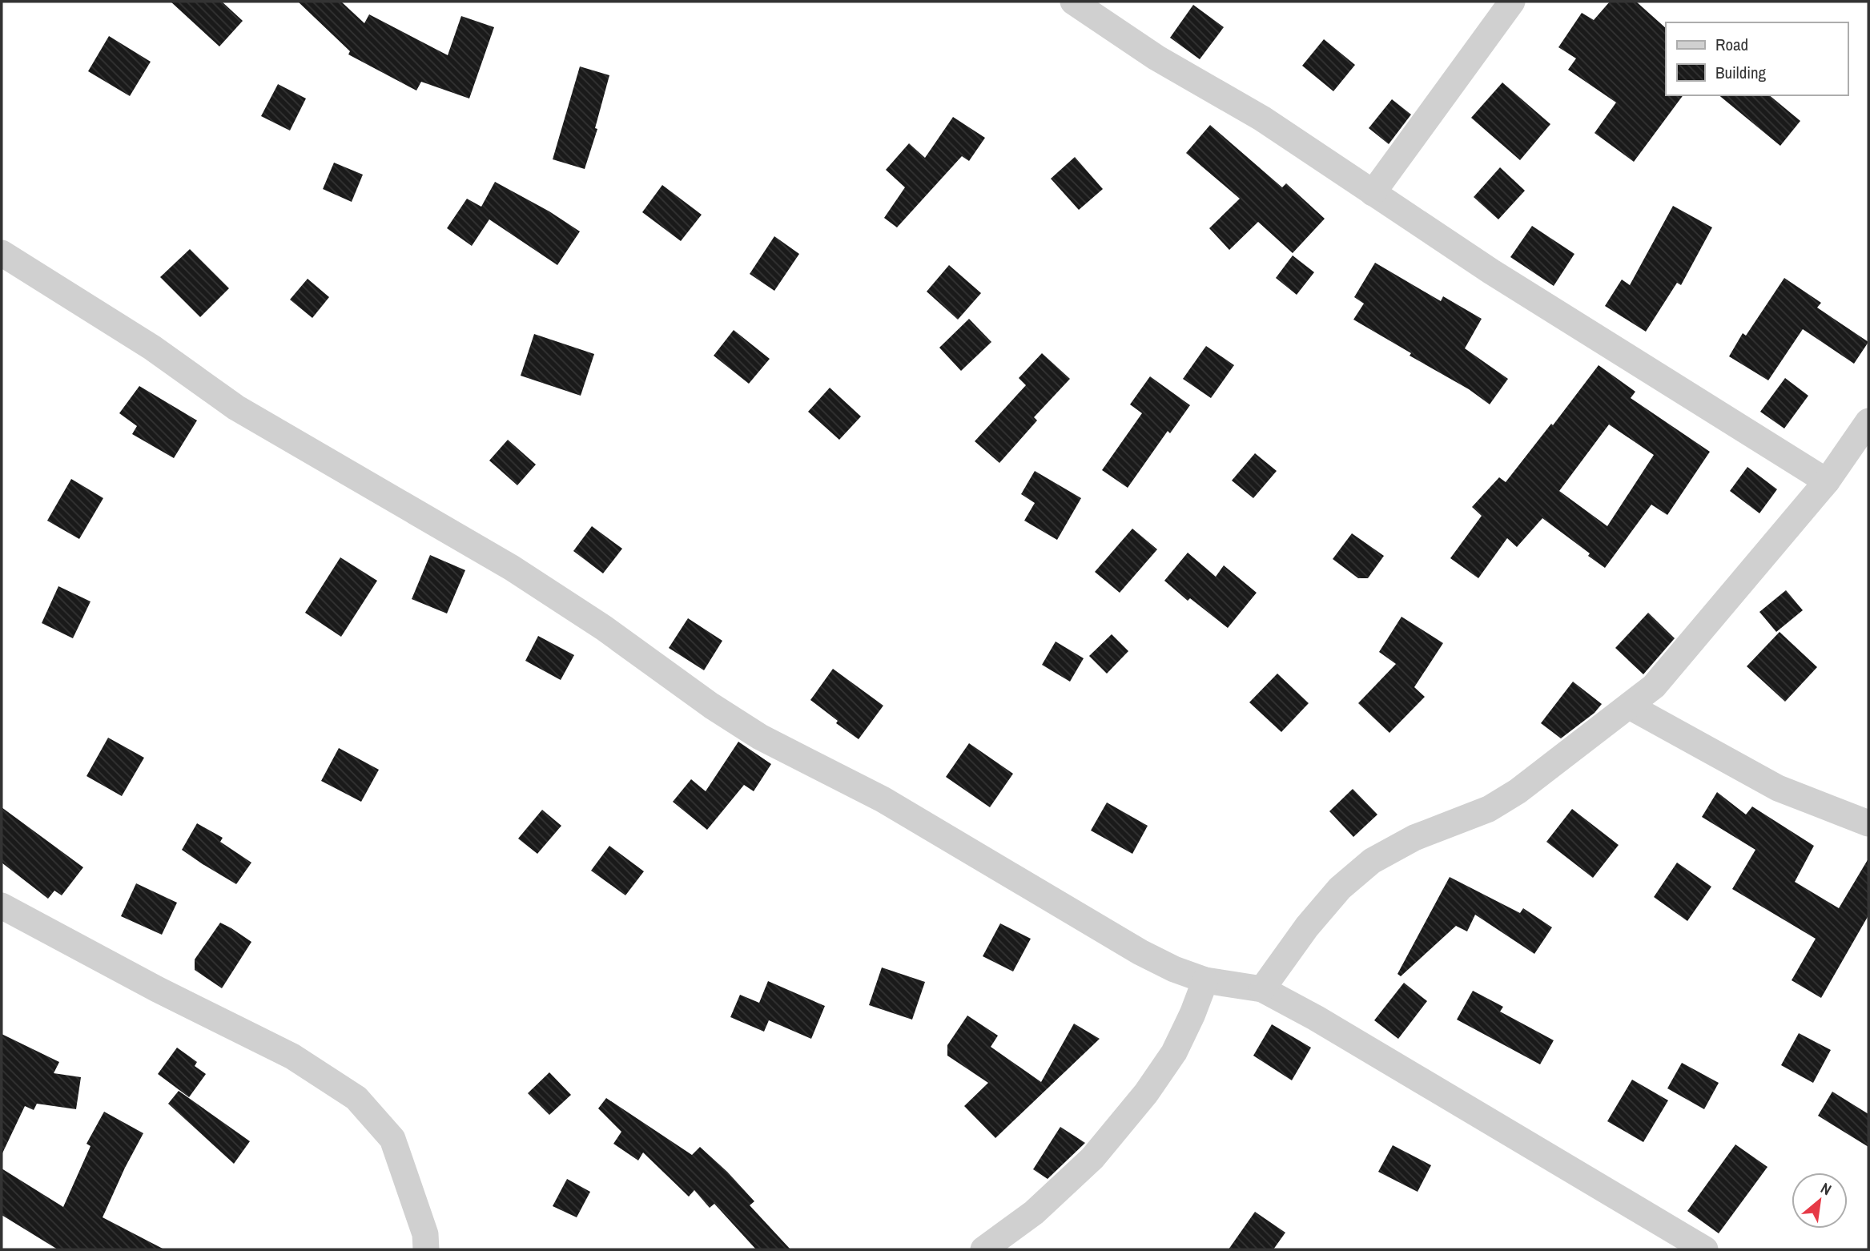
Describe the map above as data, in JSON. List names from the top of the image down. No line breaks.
{"legend":["Road","Building"],"north":"top right"}
